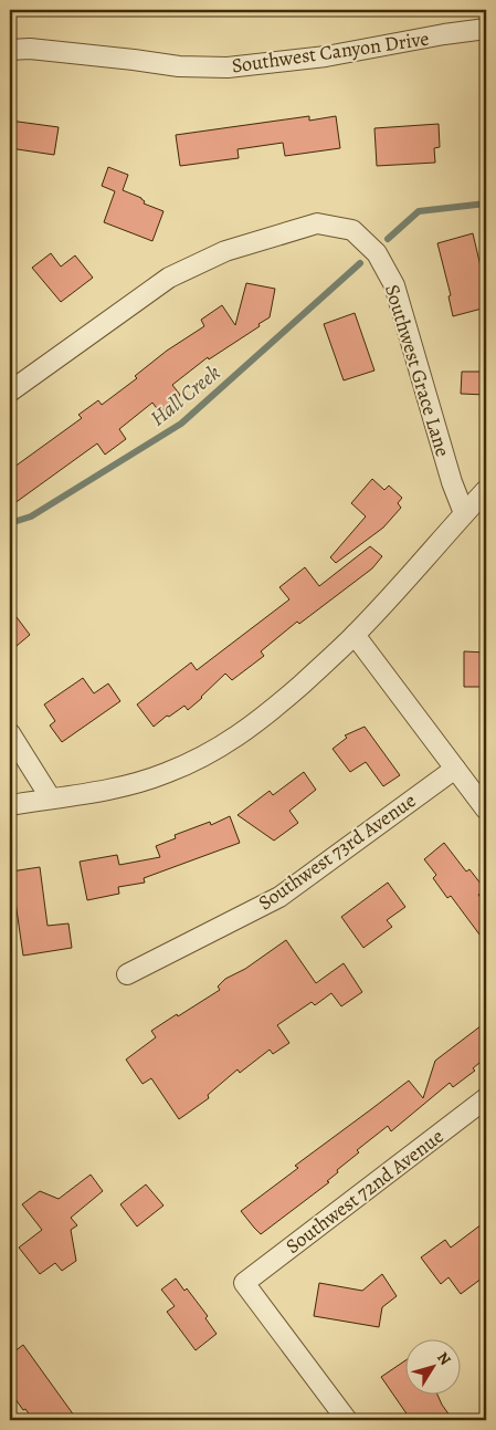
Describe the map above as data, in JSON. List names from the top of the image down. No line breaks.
{"streets":{"street":["Southwest Canyon Drive","Southwest Grace Lane","Southwest 73rd Avenue","Southwest 72nd Avenue"]},"water":["Hall Creek"],"north":"top right"}
